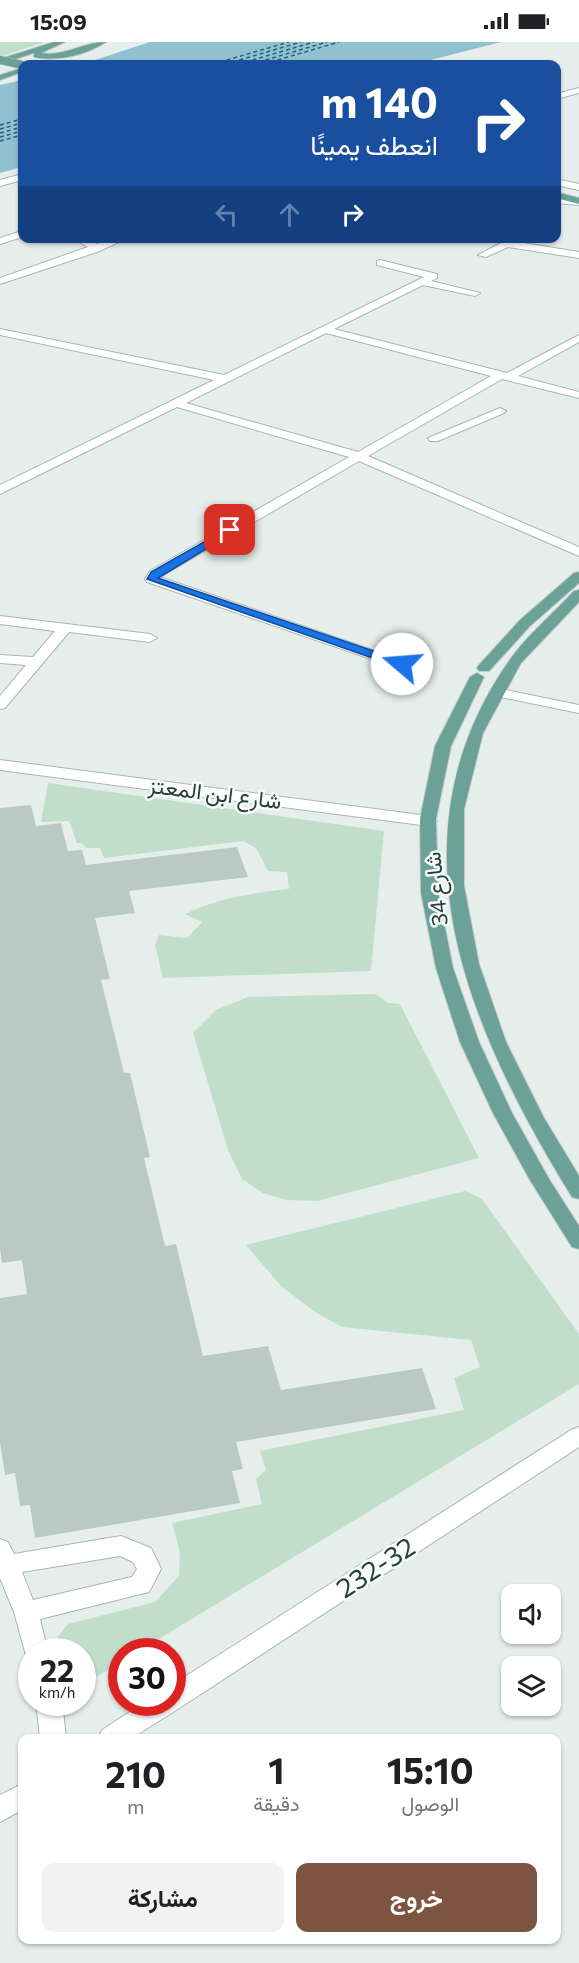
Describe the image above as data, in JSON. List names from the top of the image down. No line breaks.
{"streets":{"main road":["شارع 34"],"street":["شارع ابن المعتز","232-32"]},"crossings":[["شارع ابن المعتز","شارع 34"]],"page":{"status":"15:09","turn":["140 m","انعطف يمينًا"],"speed":"22 km/h","limit":"30","eta":["15:10","الوصول","1","دقيقة","210","m"],"buttons":["خروج","مشاركة"]}}
